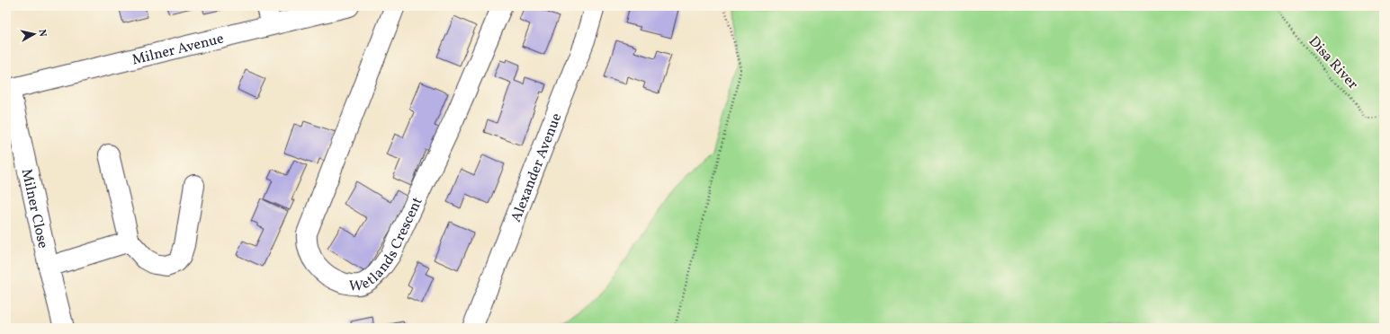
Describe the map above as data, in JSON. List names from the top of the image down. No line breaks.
{"streets":{"street":["Milner Avenue","Alexander Avenue","Milner Close","Wetlands Crescent"],"path":["Disa River"]},"crossings":[["Milner Avenue","Milner Close"]],"north":"right"}
